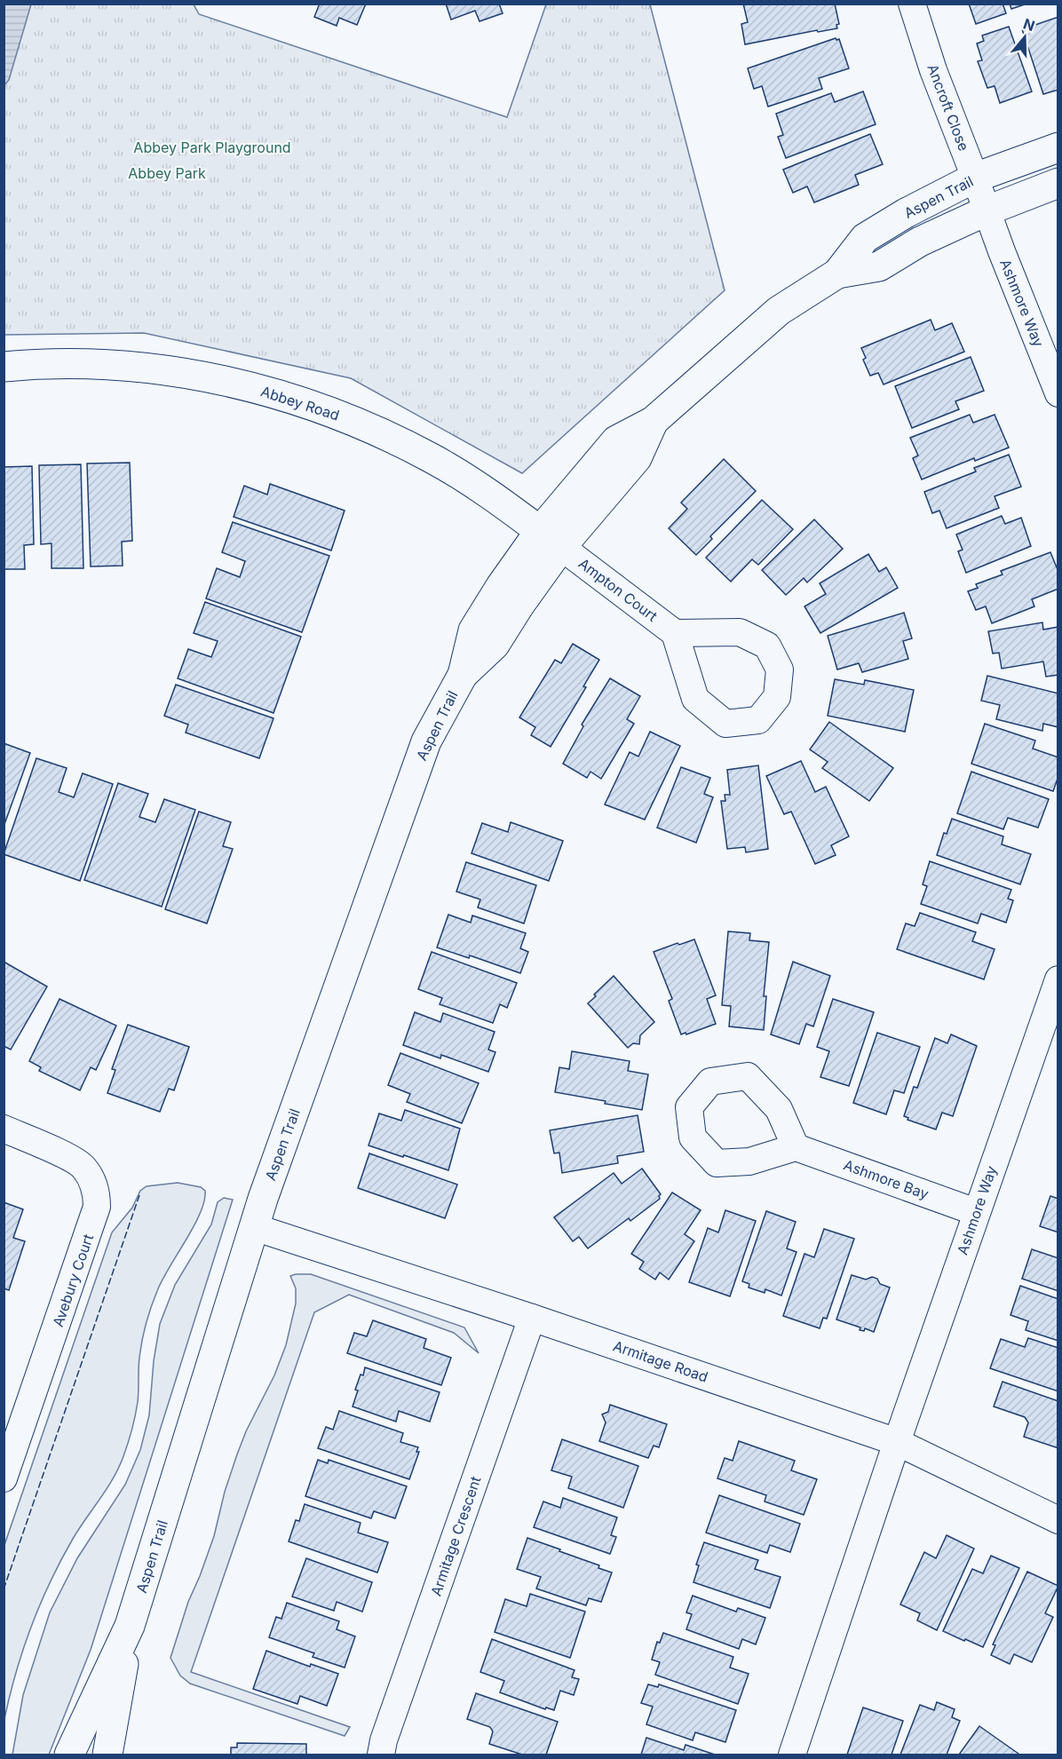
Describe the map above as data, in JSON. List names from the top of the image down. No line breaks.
{"streets":{"street":["Ancroft Close","Aspen Trail","Ashmore Way","Abbey Road","Ampton Court","Ashmore Bay","Avebury Court","Armitage Road","Armitage Crescent"]},"crossings":[["Ancroft Close","Aspen Trail"],["Ancroft Close","Ashmore Way"],["Aspen Trail","Ashmore Way"],["Aspen Trail","Abbey Road"],["Aspen Trail","Ampton Court"],["Aspen Trail","Armitage Road"],["Ashmore Way","Ashmore Bay"],["Ashmore Way","Armitage Road"],["Abbey Road","Ampton Court"],["Armitage Road","Armitage Crescent"]],"parks":["Abbey Park Playground","Abbey Park"],"north":"top"}
